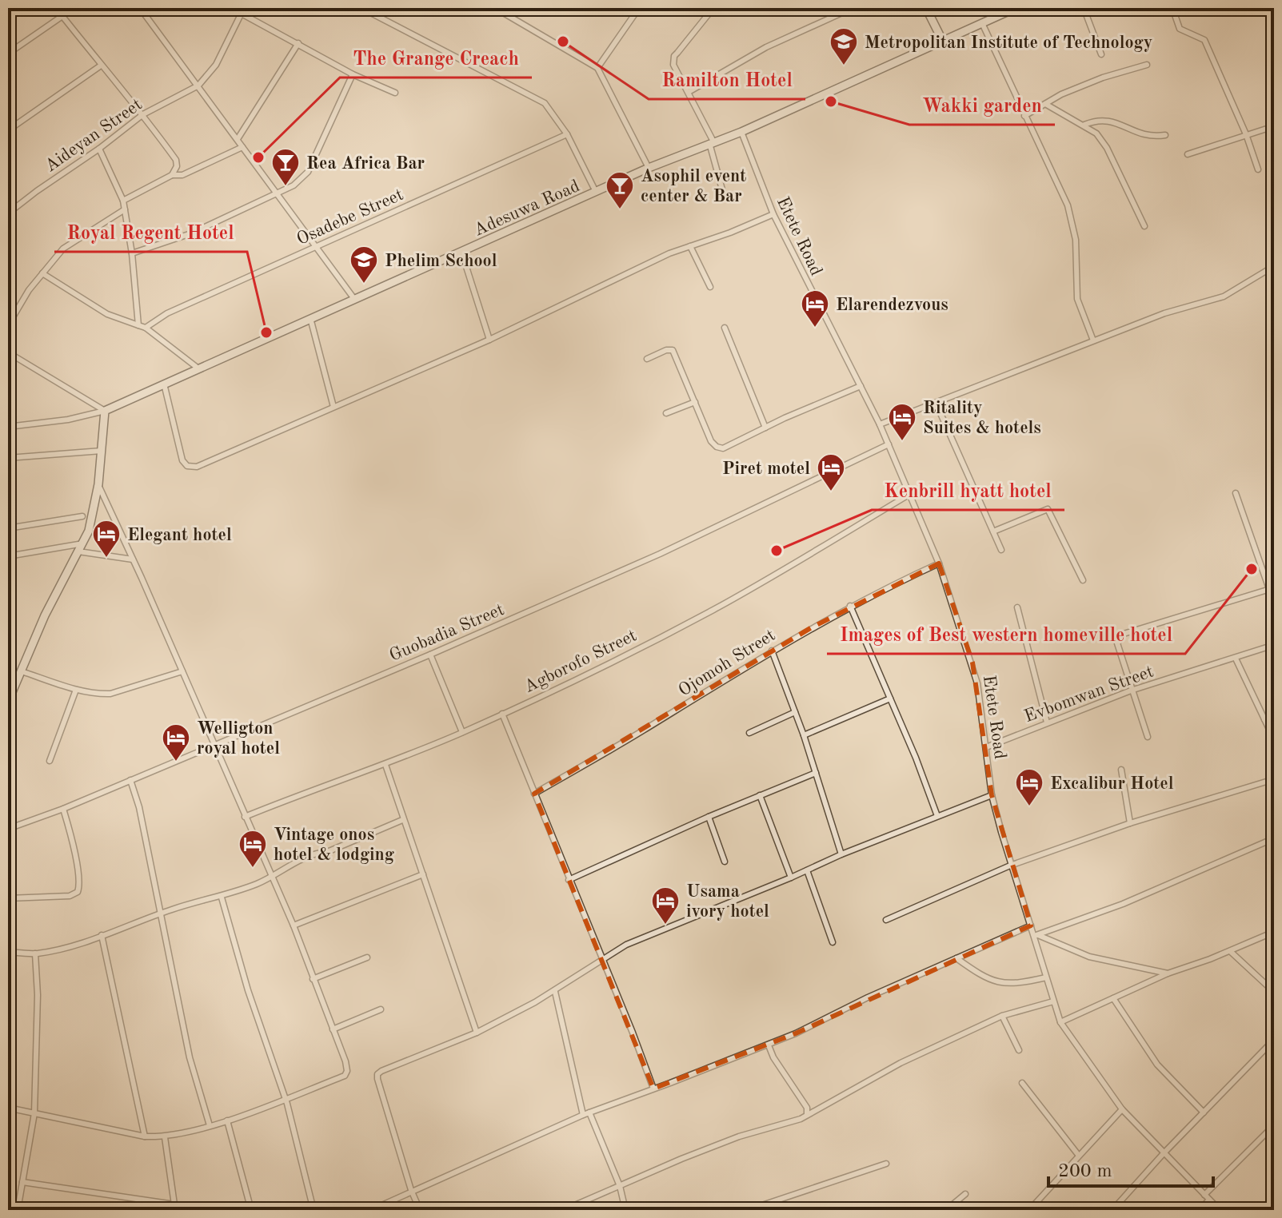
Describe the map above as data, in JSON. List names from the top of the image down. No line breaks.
{"streets":{"street":["Aideyan Street","Adesuwa Road","Osadebe Street","Etete Road","Guobadia Street","Agborofo Street","Ojomoh Street","Evbomwan Street"]},"crossings":[["Adesuwa Road","Etete Road"],["Etete Road","Guobadia Street"],["Etete Road","Agborofo Street"],["Etete Road","Ojomoh Street"],["Etete Road","Evbomwan Street"]],"places":{"other":["Ramilton Hotel","Wakki garden","The Grange Creach","Royal Regent Hotel","Kenbrill hyatt hotel","Images of Best western homeville hotel"],"school or university":["Metropolitan Institute of Technology","Phelim School"],"bar":["Rea Africa Bar","Asophil event center & Bar"],"hotel":["Elarendezvous","Ritality Suites & hotels","Piret motel","Elegant hotel","Welligton royal hotel","Excalibur Hotel","Vintage onos hotel & lodging","Usama ivory hotel"]},"scale_bar":"200 m"}
